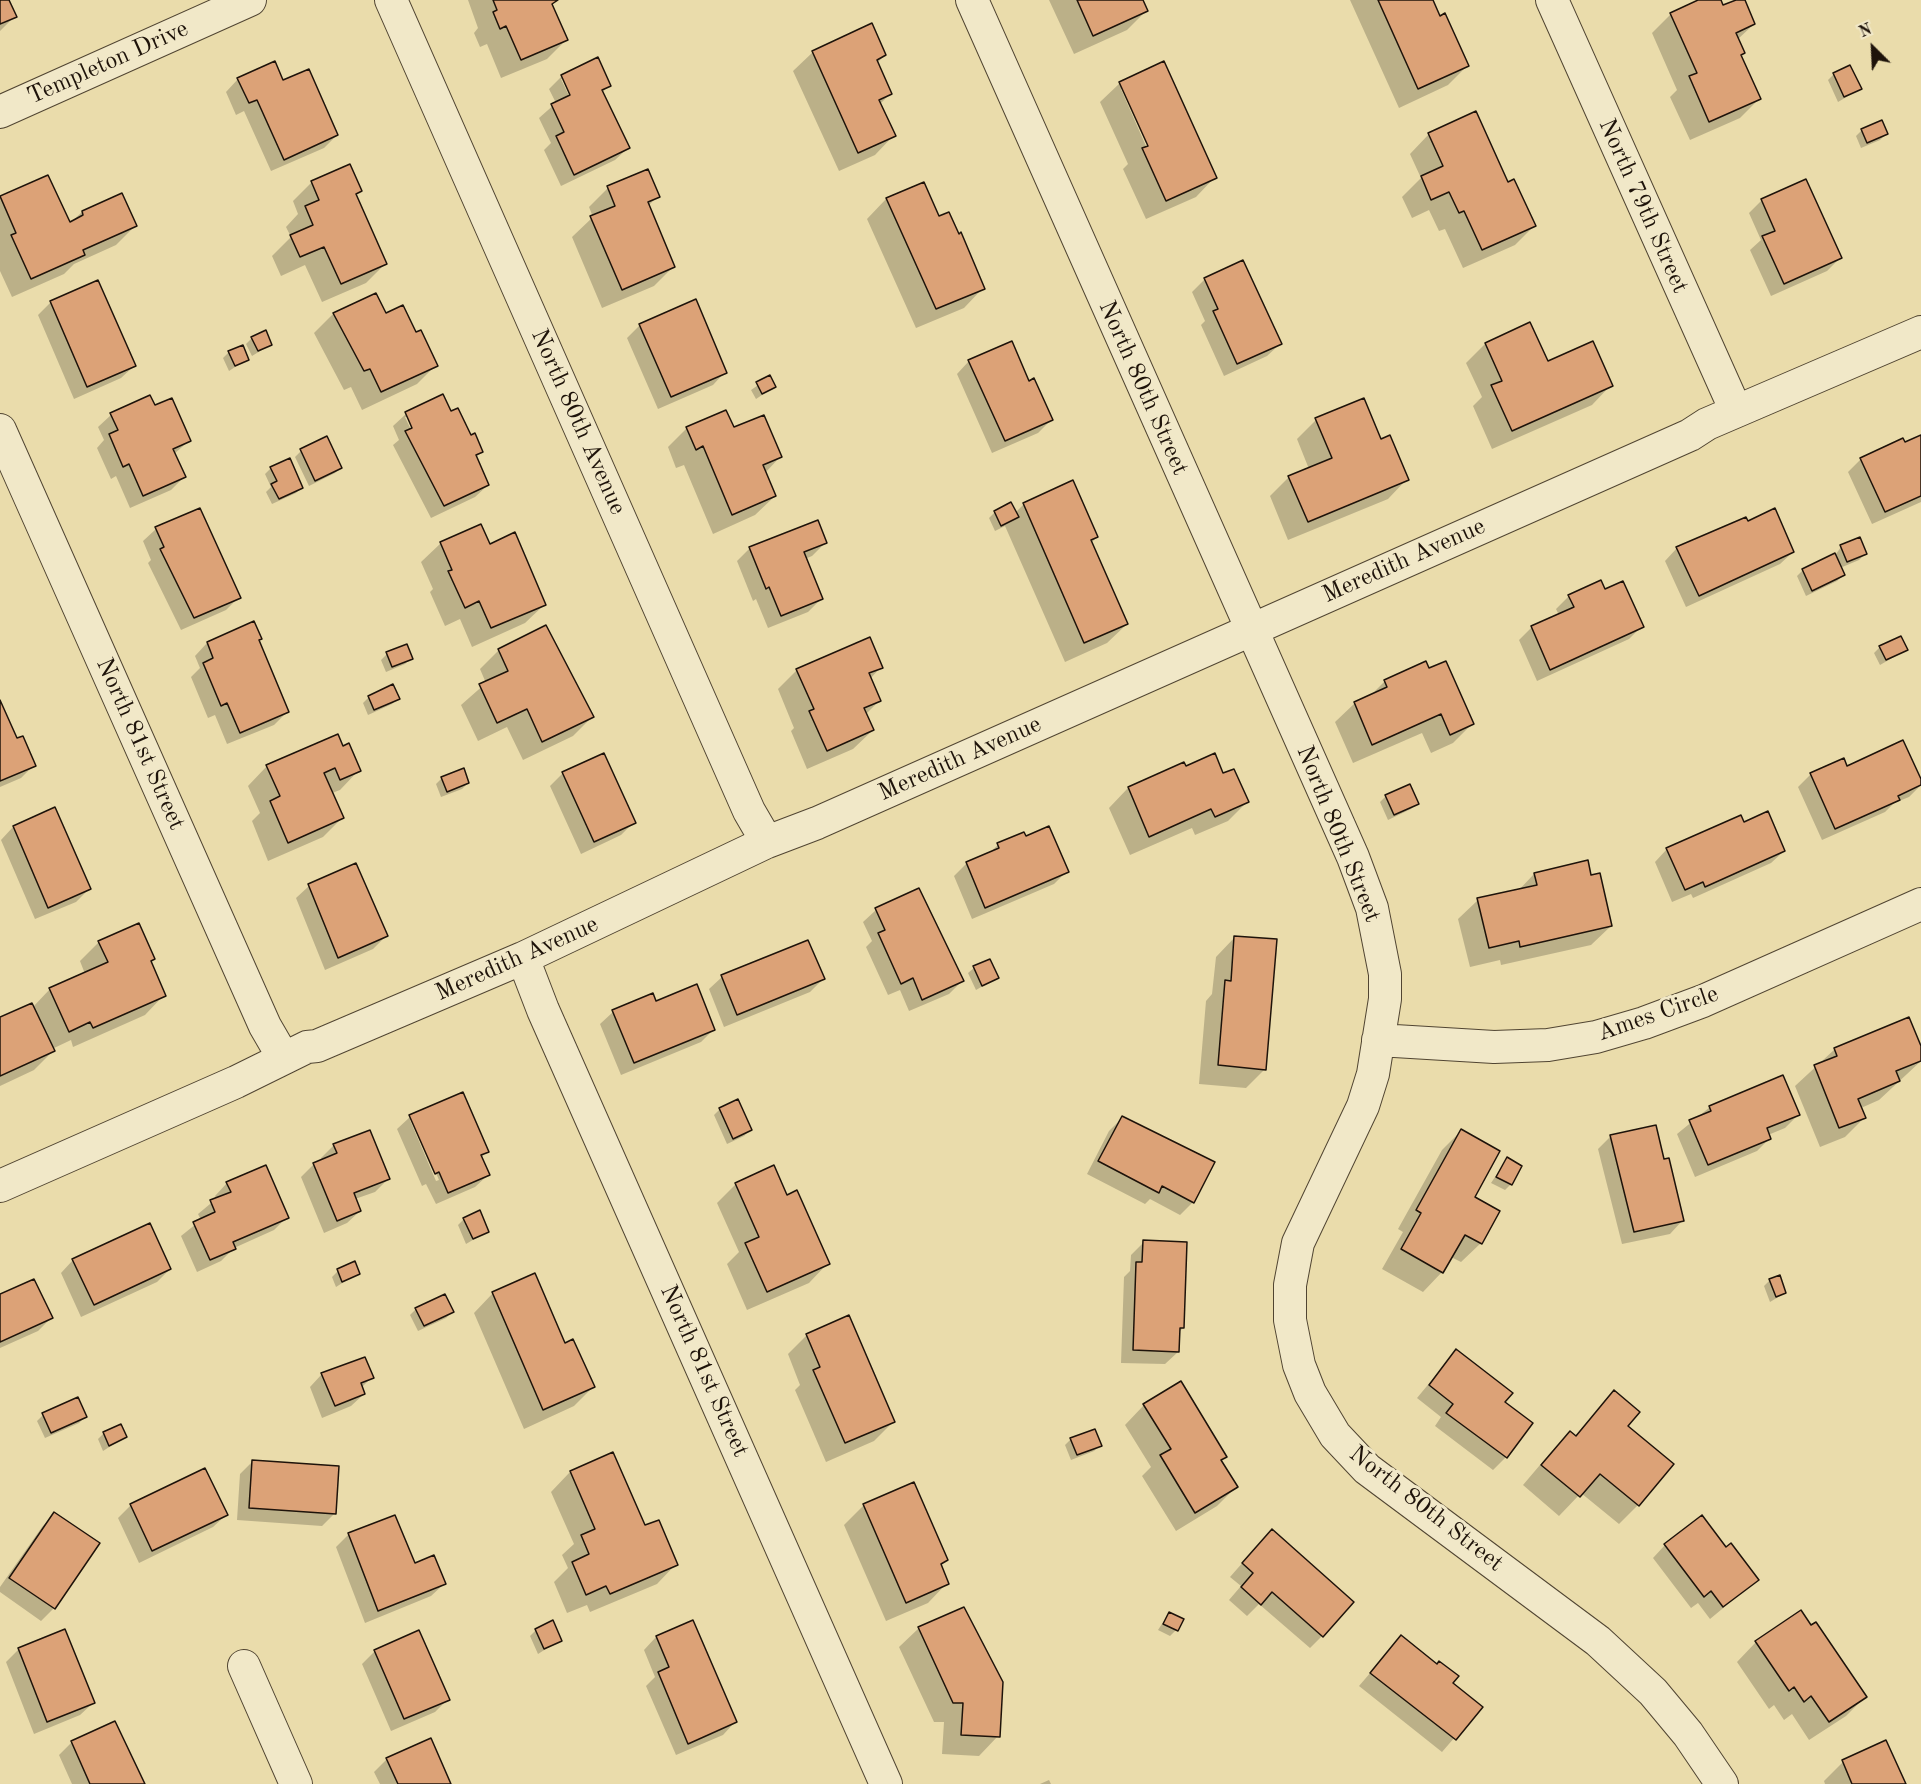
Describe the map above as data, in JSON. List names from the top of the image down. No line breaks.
{"streets":{"street":["Templeton Drive","North 79th Street","North 80th Street","North 80th Avenue","Meredith Avenue","North 81st Street","Ames Circle"]},"crossings":[["North 79th Street","Meredith Avenue"],["North 80th Street","Meredith Avenue"],["North 80th Street","Ames Circle"],["North 80th Avenue","Meredith Avenue"],["Meredith Avenue","North 81st Street"]],"north":"top left"}
